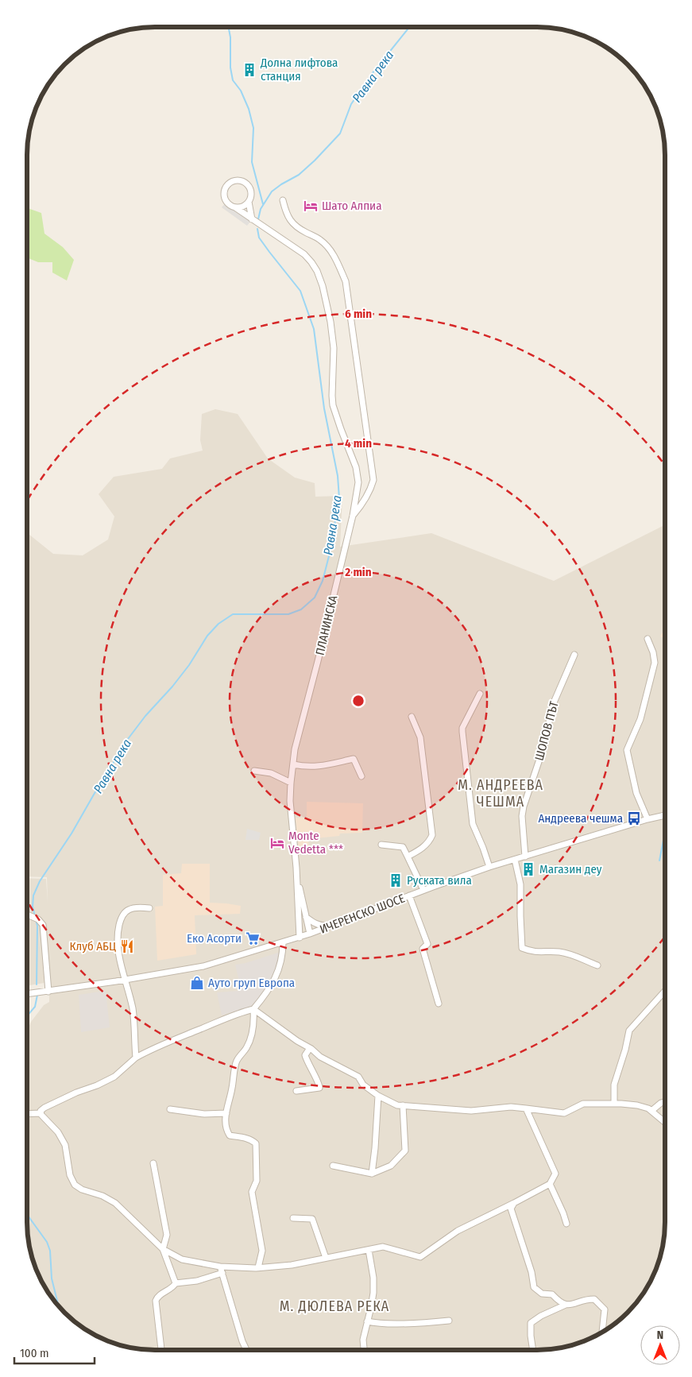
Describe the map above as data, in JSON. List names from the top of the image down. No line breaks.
{"streets":{"street":["ПЛАНИНСКА","ШОПОВ ПЪТ","ИЧЕРЕНСКО ШОСЕ"]},"crossings":[["ШОПОВ ПЪТ","ИЧЕРЕНСКО ШОСЕ"]],"districts":["М. АНДРЕЕВА ЧЕШМА","М. ДЮЛЕВА РЕКА"],"water":["Равна река"],"places":{"building":["Долна лифтова станция","Магазин деу","Руската вила"],"hotel":["Шато Алпиа","Monte Vedetta ***"],"bus stop":["Андреева чешма"],"supermarket":["Еко Асорти"],"restaurant":["Клуб АБЦ"],"shop":["Ауто груп Европа"]},"scale_bar":"100 m","north":"top","rings":["6 min","4 min","2 min"]}
